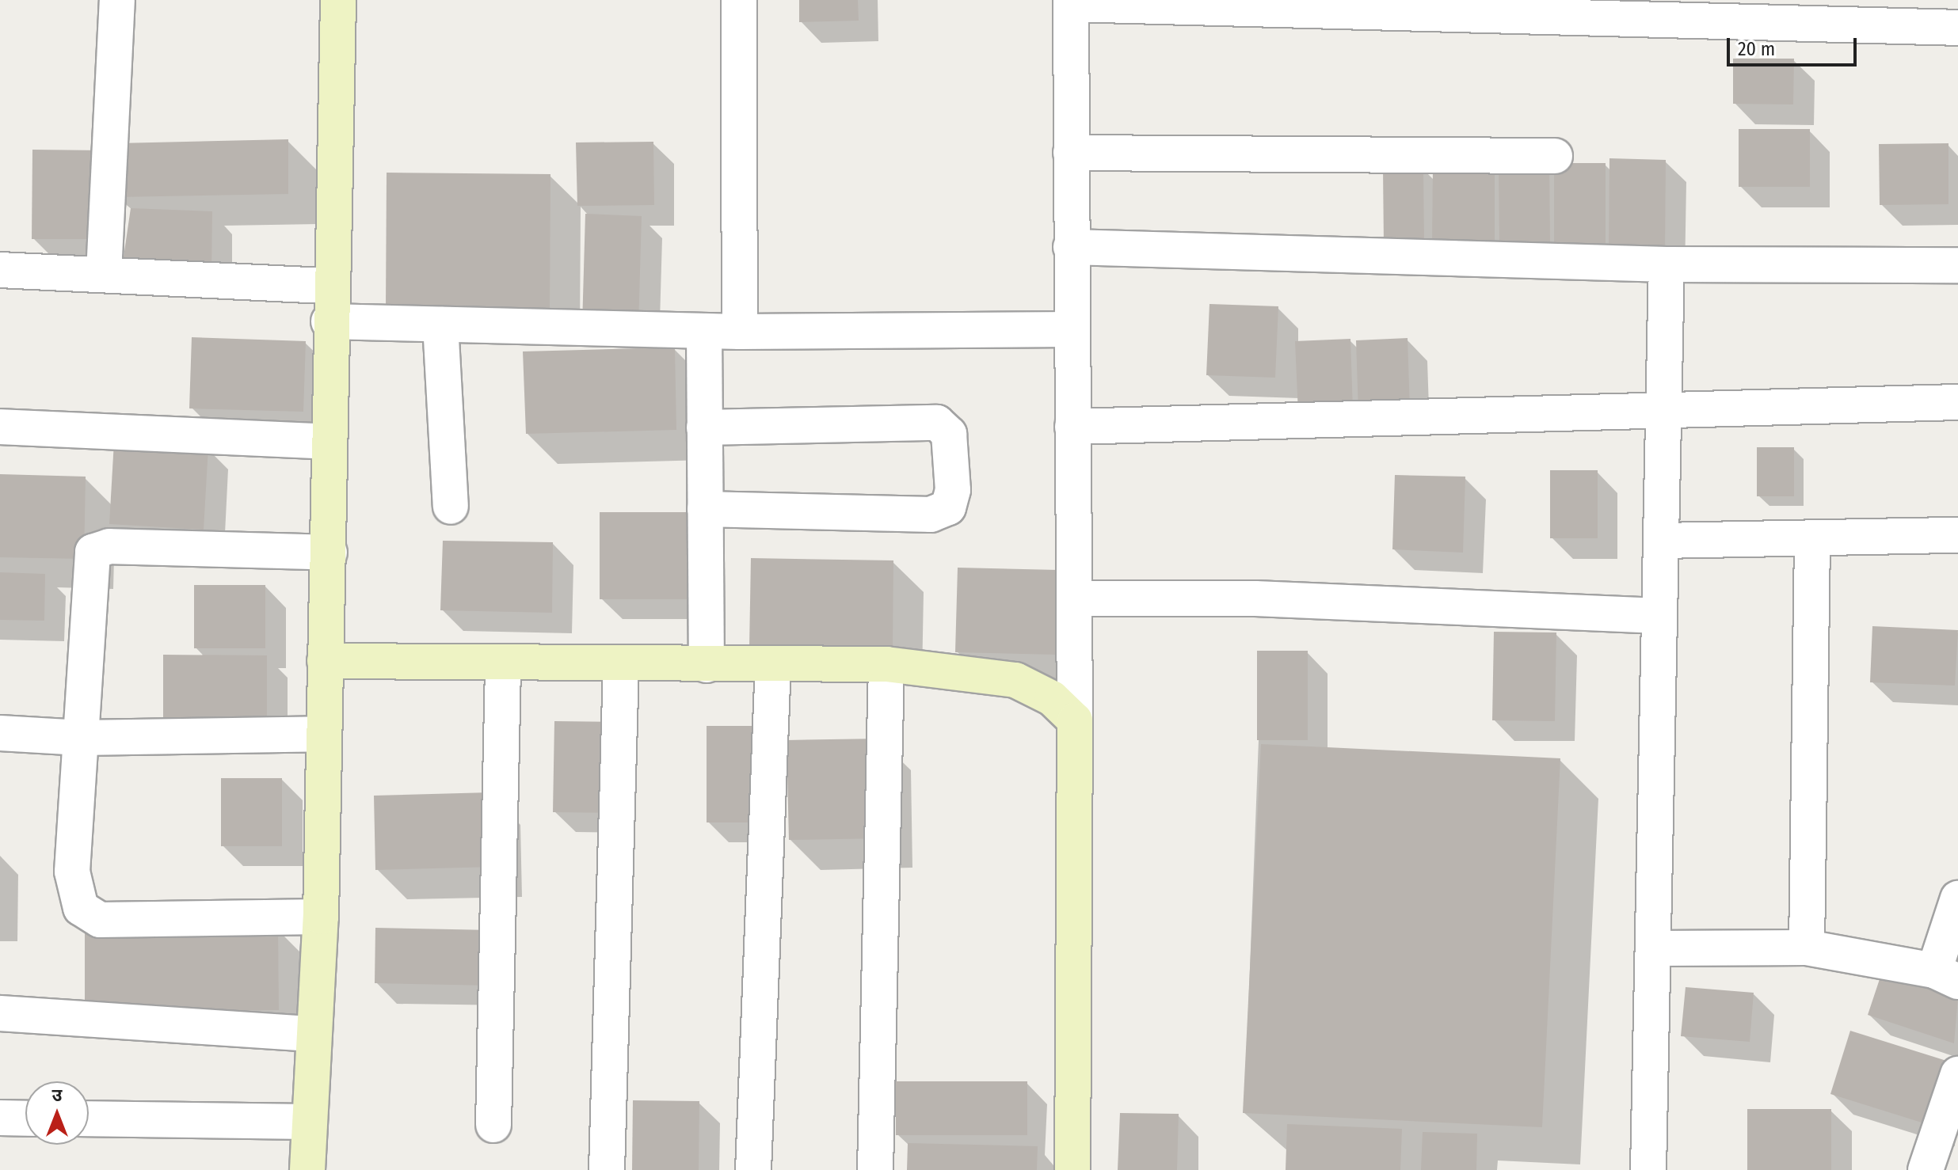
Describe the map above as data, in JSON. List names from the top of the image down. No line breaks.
{"scale_bar":"20 m","north":"top"}
